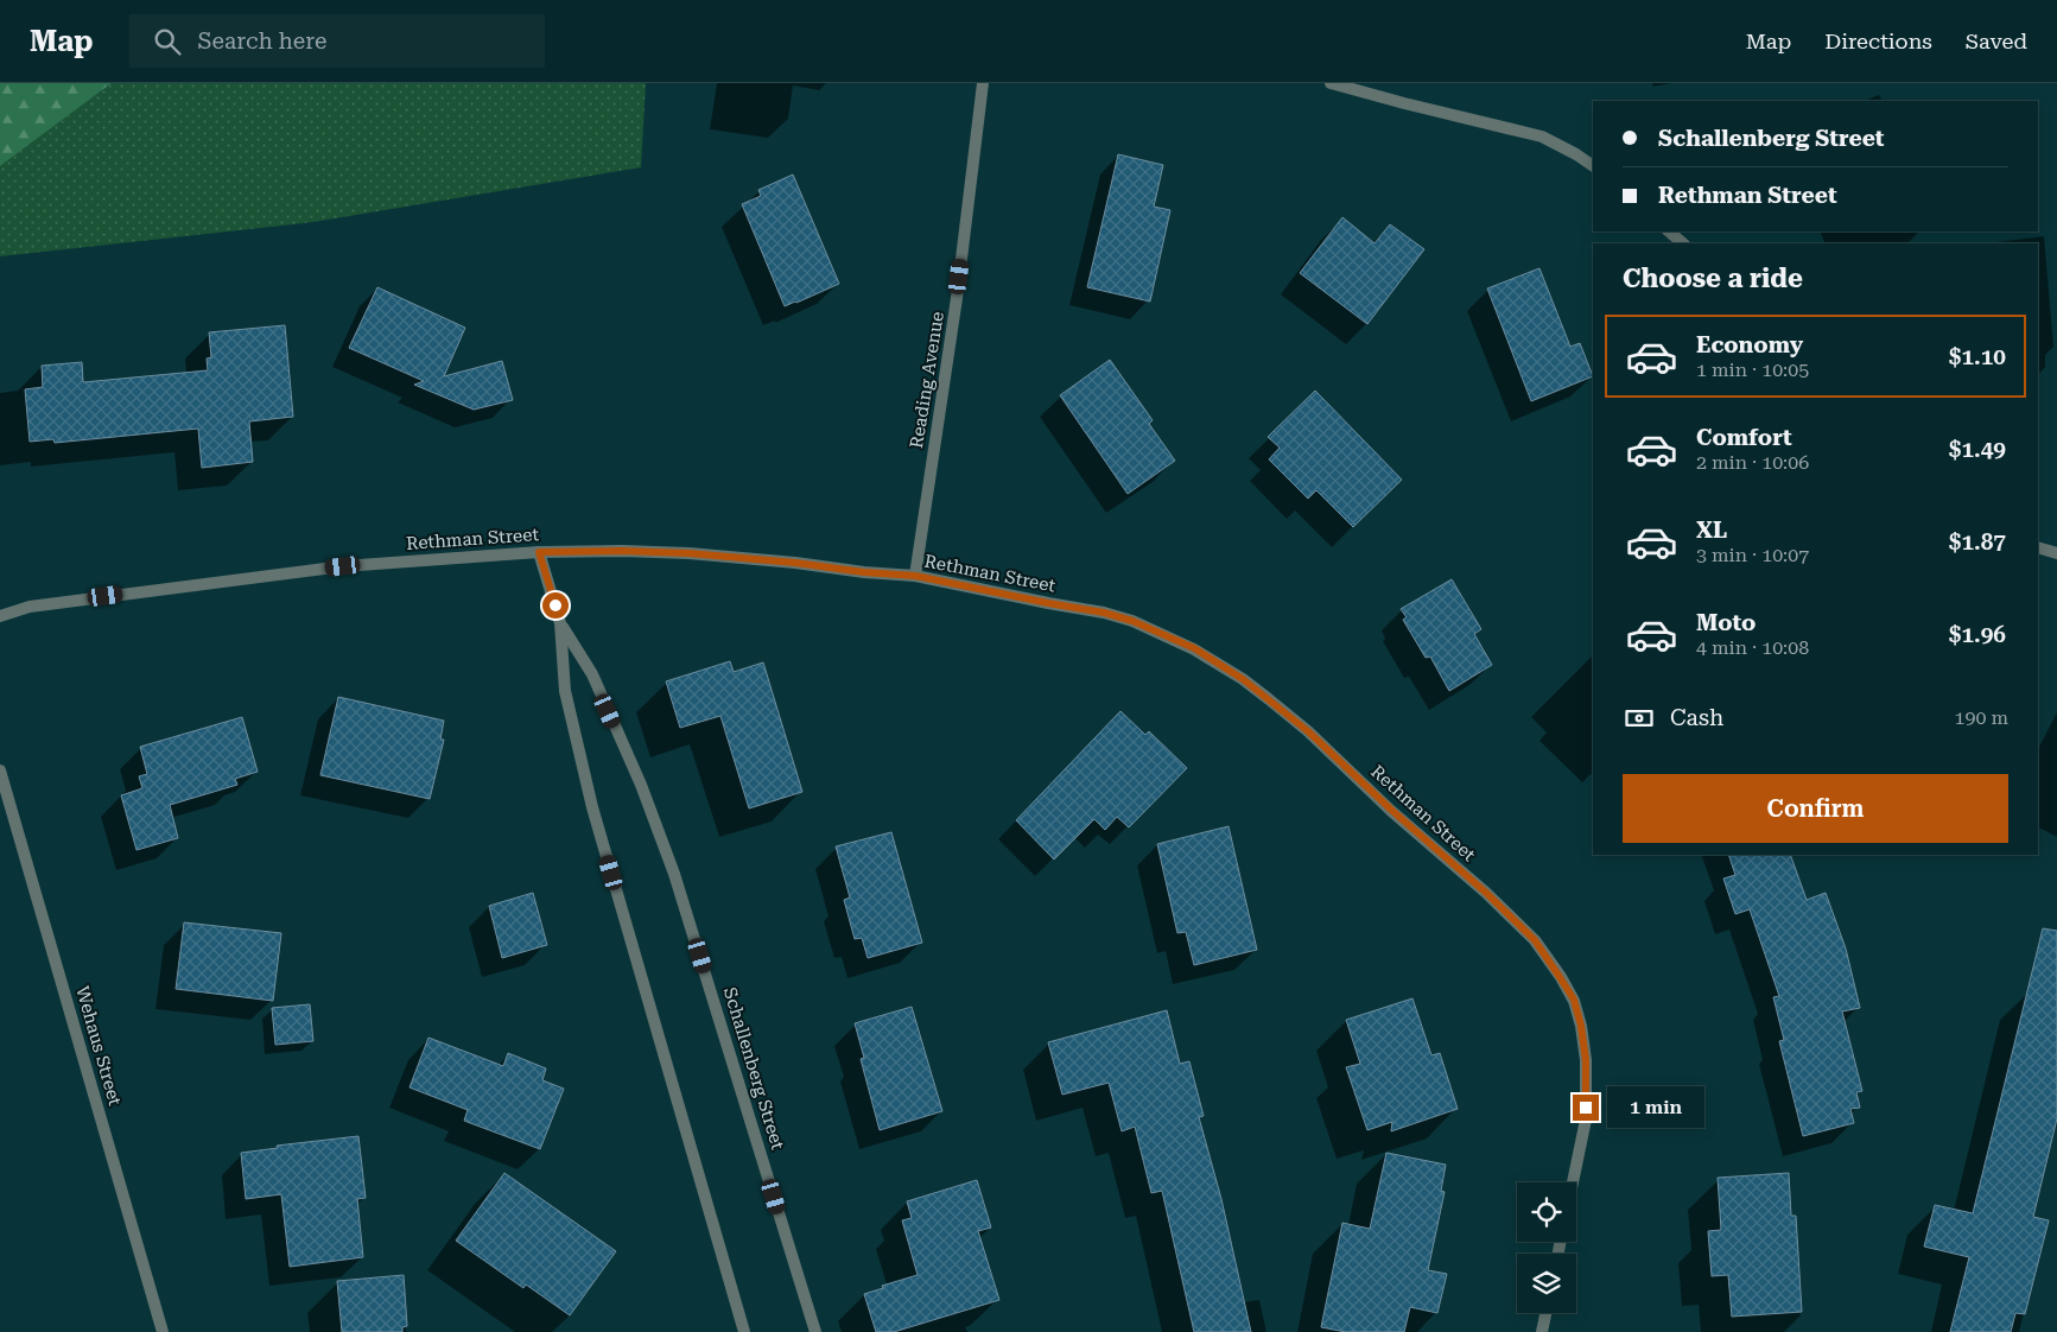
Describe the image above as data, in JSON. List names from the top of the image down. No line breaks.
{"streets":{"street":["Reading Avenue","Rethman Street","Wehaus Street","Schallenberg Street"]},"crossings":[["Reading Avenue","Rethman Street"],["Rethman Street","Schallenberg Street"]],"page":{"header":"Map","search":"Search here","nav":["Map","Directions","Saved"],"banner":["Schallenberg Street","Rethman Street"],"heading":"Choose a ride","list":[{"name":"Economy","note":"1 min · 10:05","value":"$1.10"},{"name":"Comfort","note":"2 min · 10:06","value":"$1.49"},{"name":"XL","note":"3 min · 10:07","value":"$1.87"},{"name":"Moto","note":"4 min · 10:08","value":"$1.96"}],"pay":["Cash","190 m"],"buttons":"Confirm","bubble":"1 min"}}
